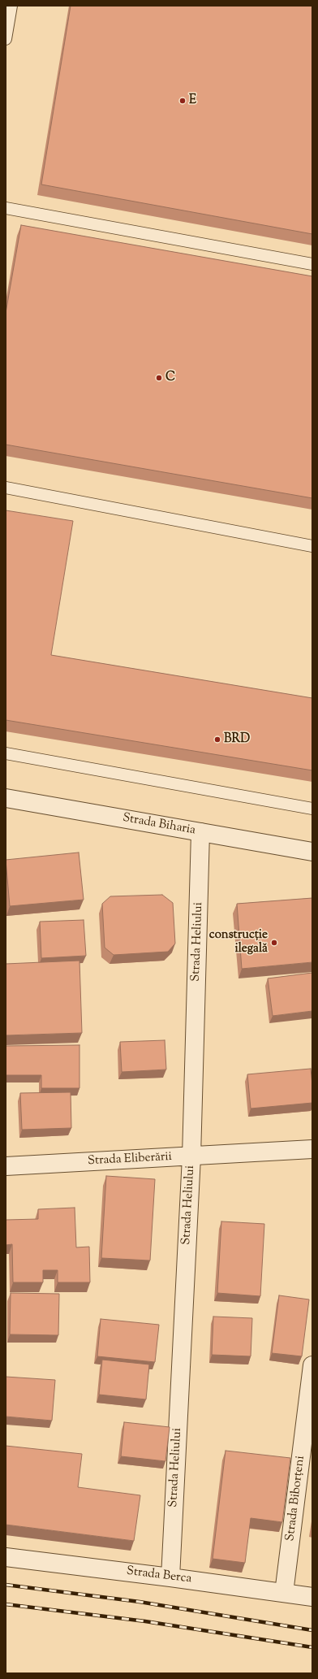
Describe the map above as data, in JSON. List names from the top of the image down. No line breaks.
{"streets":{"street":["Strada Biharia","Strada Heliului","Strada Eliberării","Strada Biborțeni","Strada Berca"]},"crossings":[["Strada Biharia","Strada Heliului"],["Strada Heliului","Strada Eliberării"],["Strada Heliului","Strada Berca"],["Strada Biborțeni","Strada Berca"]],"places":["E","C","BRD","construcție ilegală"]}
